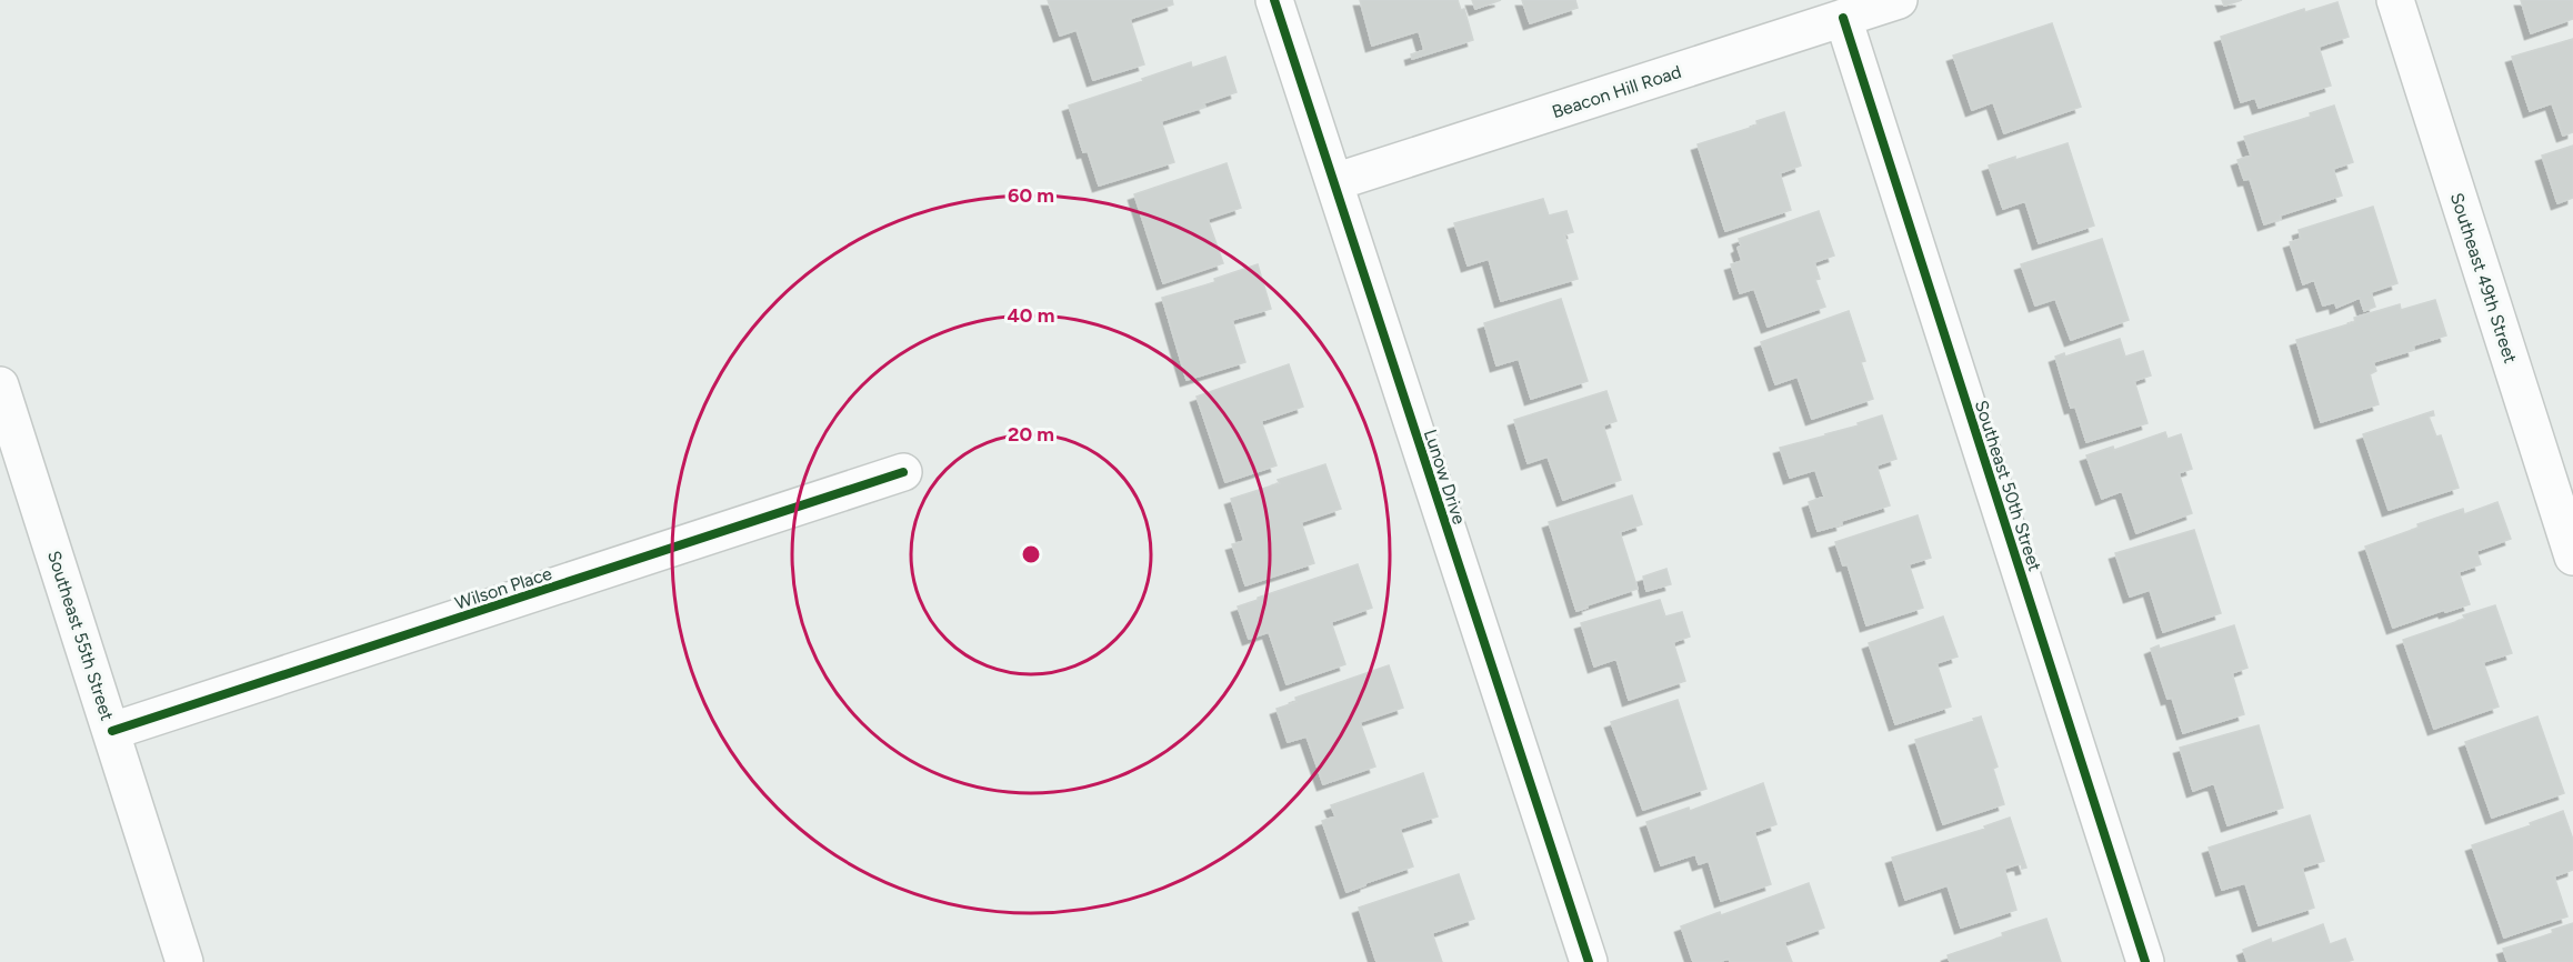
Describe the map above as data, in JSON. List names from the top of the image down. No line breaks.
{"streets":{"street":["Beacon Hill Road","Southeast 49th Street","Lunow Drive","Southeast 50th Street","Wilson Place","Southeast 55th Street"]},"crossings":[["Beacon Hill Road","Lunow Drive"],["Beacon Hill Road","Southeast 50th Street"],["Wilson Place","Southeast 55th Street"]],"rings":["60 m","40 m","20 m"]}
